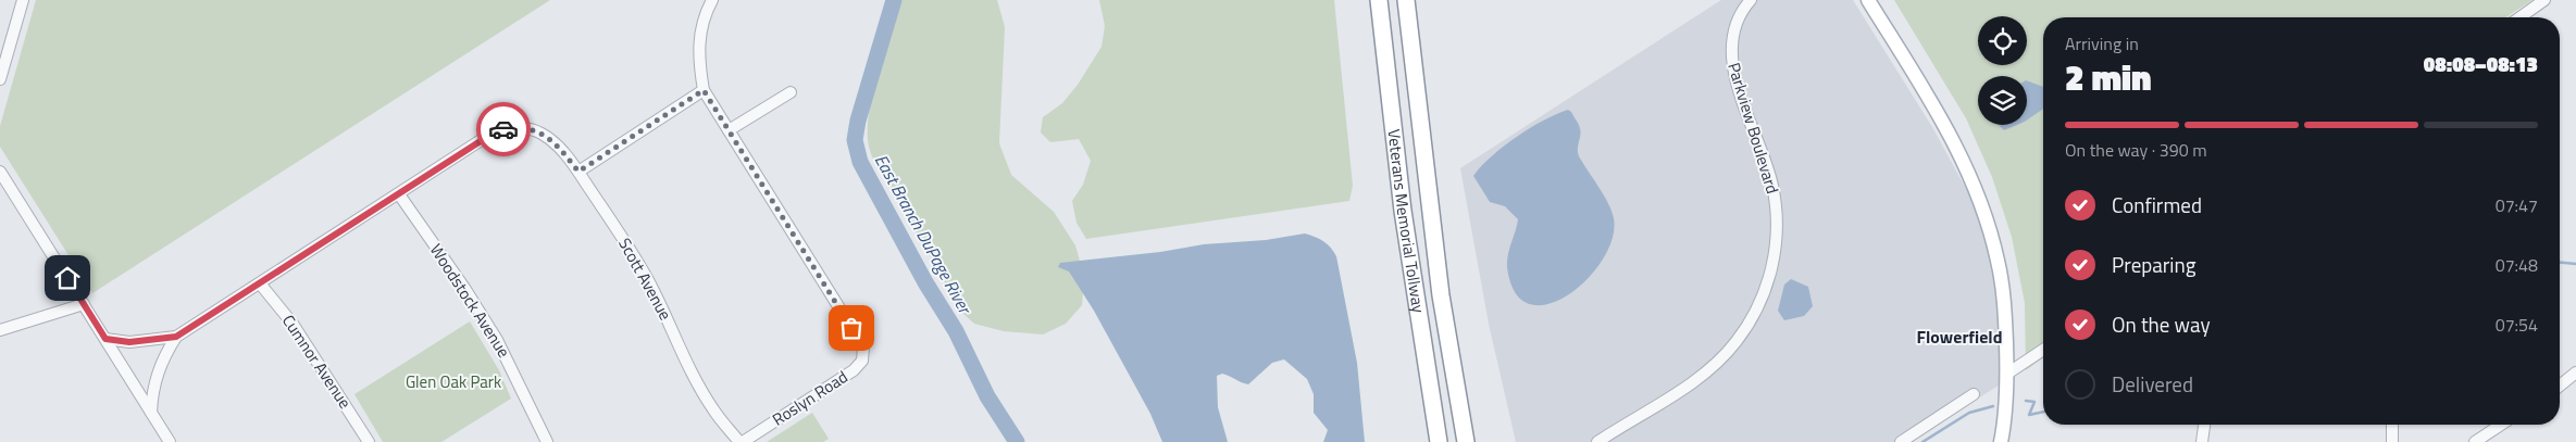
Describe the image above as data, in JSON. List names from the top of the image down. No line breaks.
{"streets":{"highway":["Veterans Memorial Tollway"],"street":["Parkview Boulevard","Scott Avenue","Woodstock Avenue","Cumnor Avenue","Roslyn Road"]},"crossings":[["Scott Avenue","Woodstock Avenue"],["Scott Avenue","Roslyn Road"]],"districts":["Flowerfield"],"water":["East Branch DuPage River"],"parks":["Glen Oak Park"],"page":{"heading":["2 min","Arriving in","08:08–08:13"],"bar":"On the way · 390 m","list":[["Confirmed","07:47"],["Preparing","07:48"],["On the way","07:54"],"Delivered"]}}
